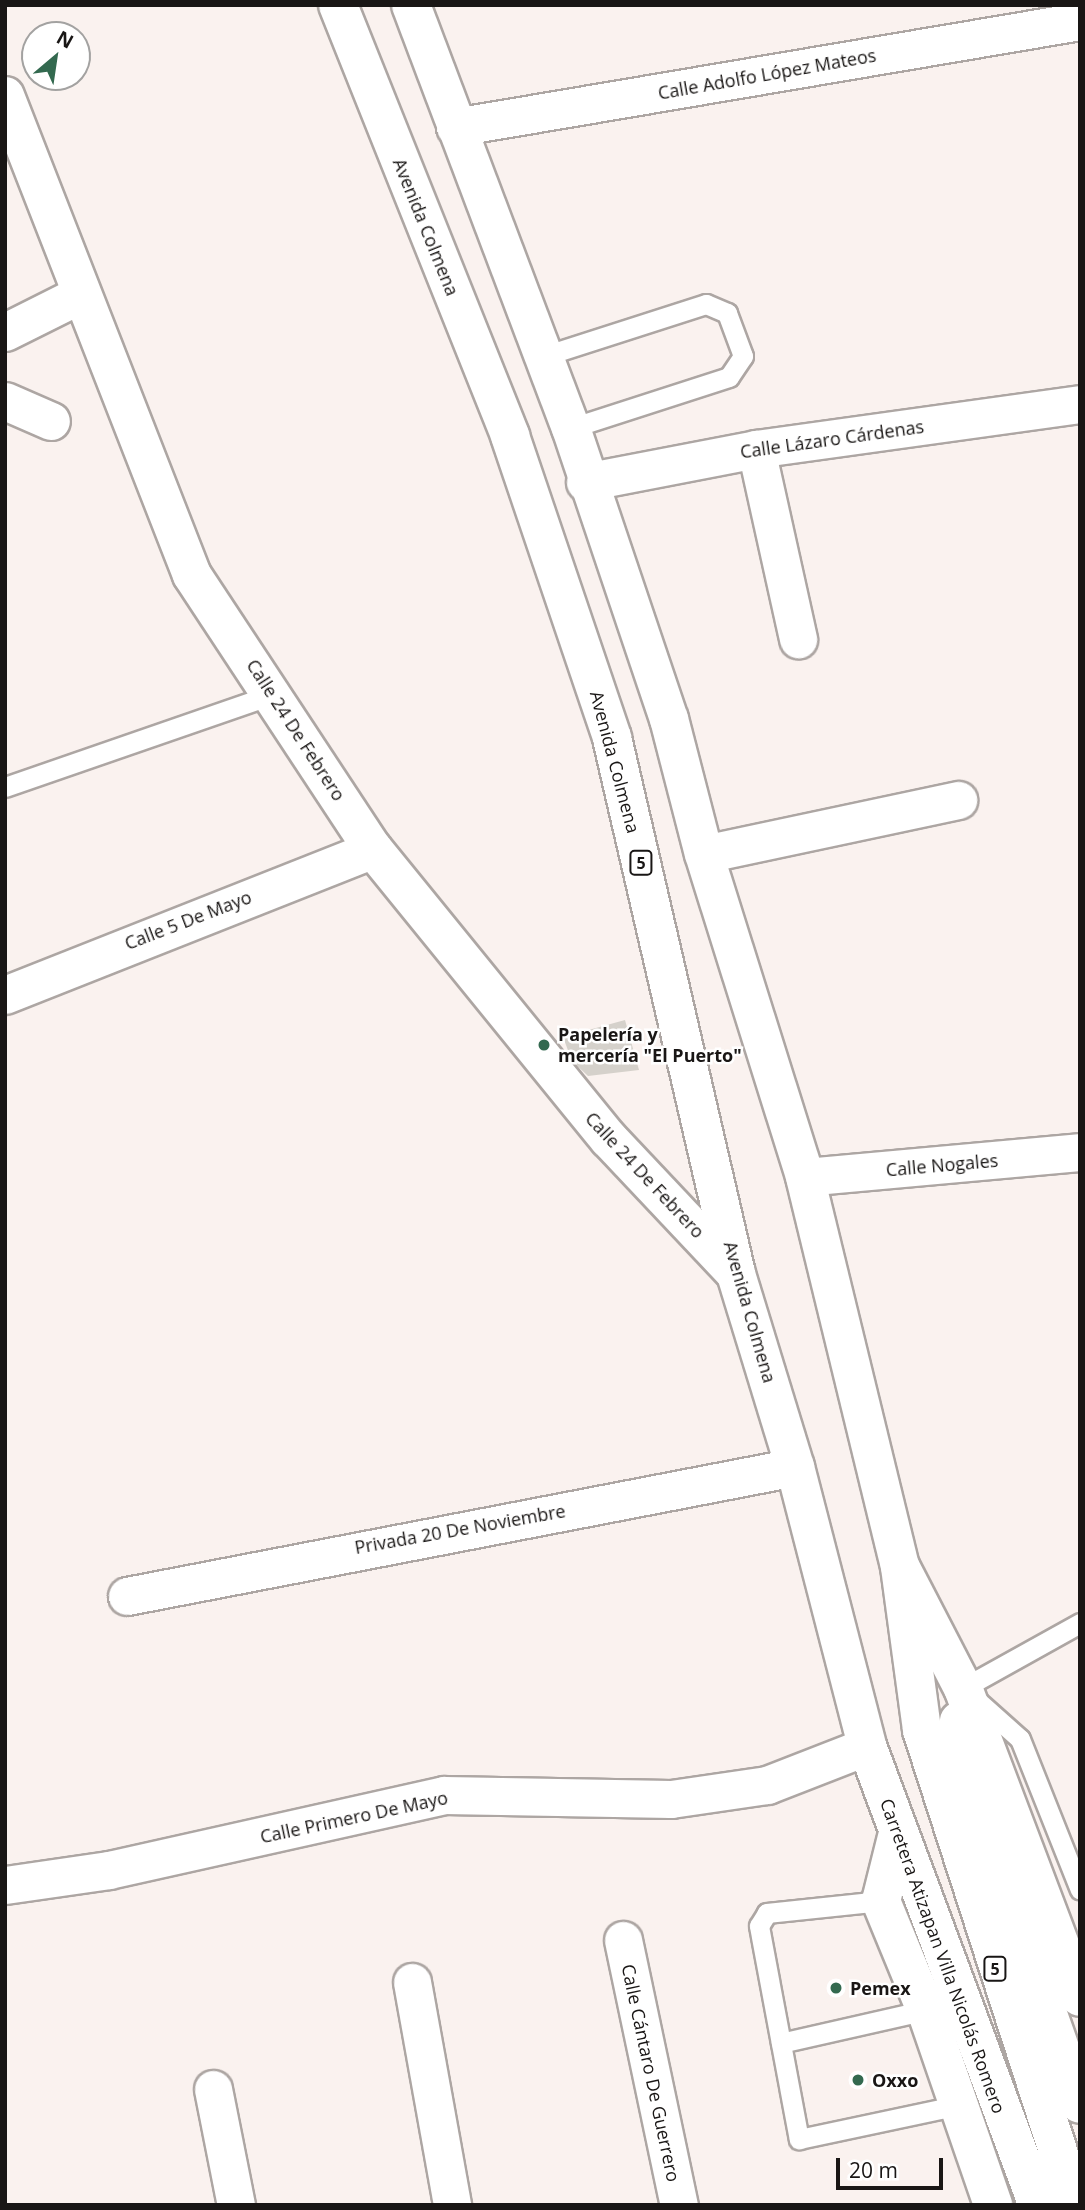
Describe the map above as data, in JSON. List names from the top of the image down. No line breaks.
{"streets":{"main road":["Avenida Colmena","Calle 24 De Febrero","5","Carretera Atizapan Villa Nicolás Romero"],"street":["Calle Adolfo López Mateos","Calle Lázaro Cárdenas","Calle 5 De Mayo","Calle Nogales","Privada 20 De Noviembre","Calle Primero De Mayo","Calle Cántaro De Guerrero"]},"crossings":[["Calle Adolfo López Mateos","5"],["Avenida Colmena","Calle 24 De Febrero"],["Avenida Colmena","Privada 20 De Noviembre"],["Avenida Colmena","Calle Primero De Mayo"],["Avenida Colmena","Carretera Atizapan Villa Nicolás Romero"],["Calle Lázaro Cárdenas","5"],["Calle 24 De Febrero","Calle 5 De Mayo"],["5","Calle Nogales"],["Calle Primero De Mayo","Carretera Atizapan Villa Nicolás Romero"]],"places":["Papelería y mercería \"El Puerto\"","Pemex","Oxxo"],"scale_bar":"20 m","north":"top right"}
